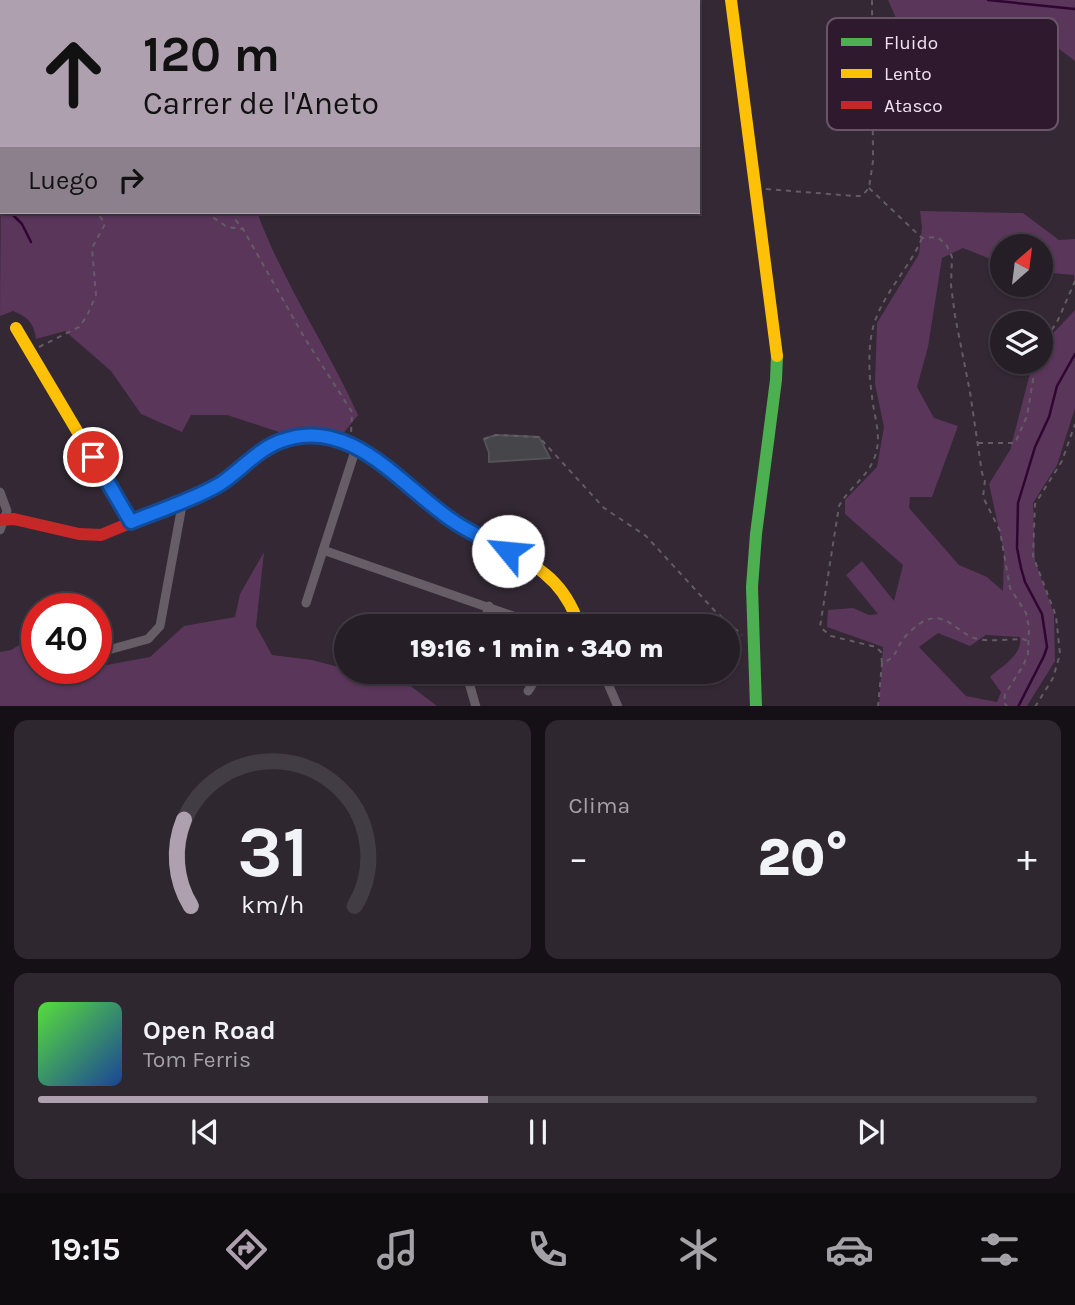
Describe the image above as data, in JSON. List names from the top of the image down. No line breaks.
{"legend":["Fluido","Lento","Atasco"],"north":"top right","page":{"turn":["120 m","Carrer de l'Aneto"],"then":"Luego","limit":"40","trip":"19:16 · 1 min · 340 m","tile":"Clima","heat":["−","20°","+"],"song":["Open Road","Tom Ferris"],"tabs":"19:15","gauge":["31","km/h"]}}
